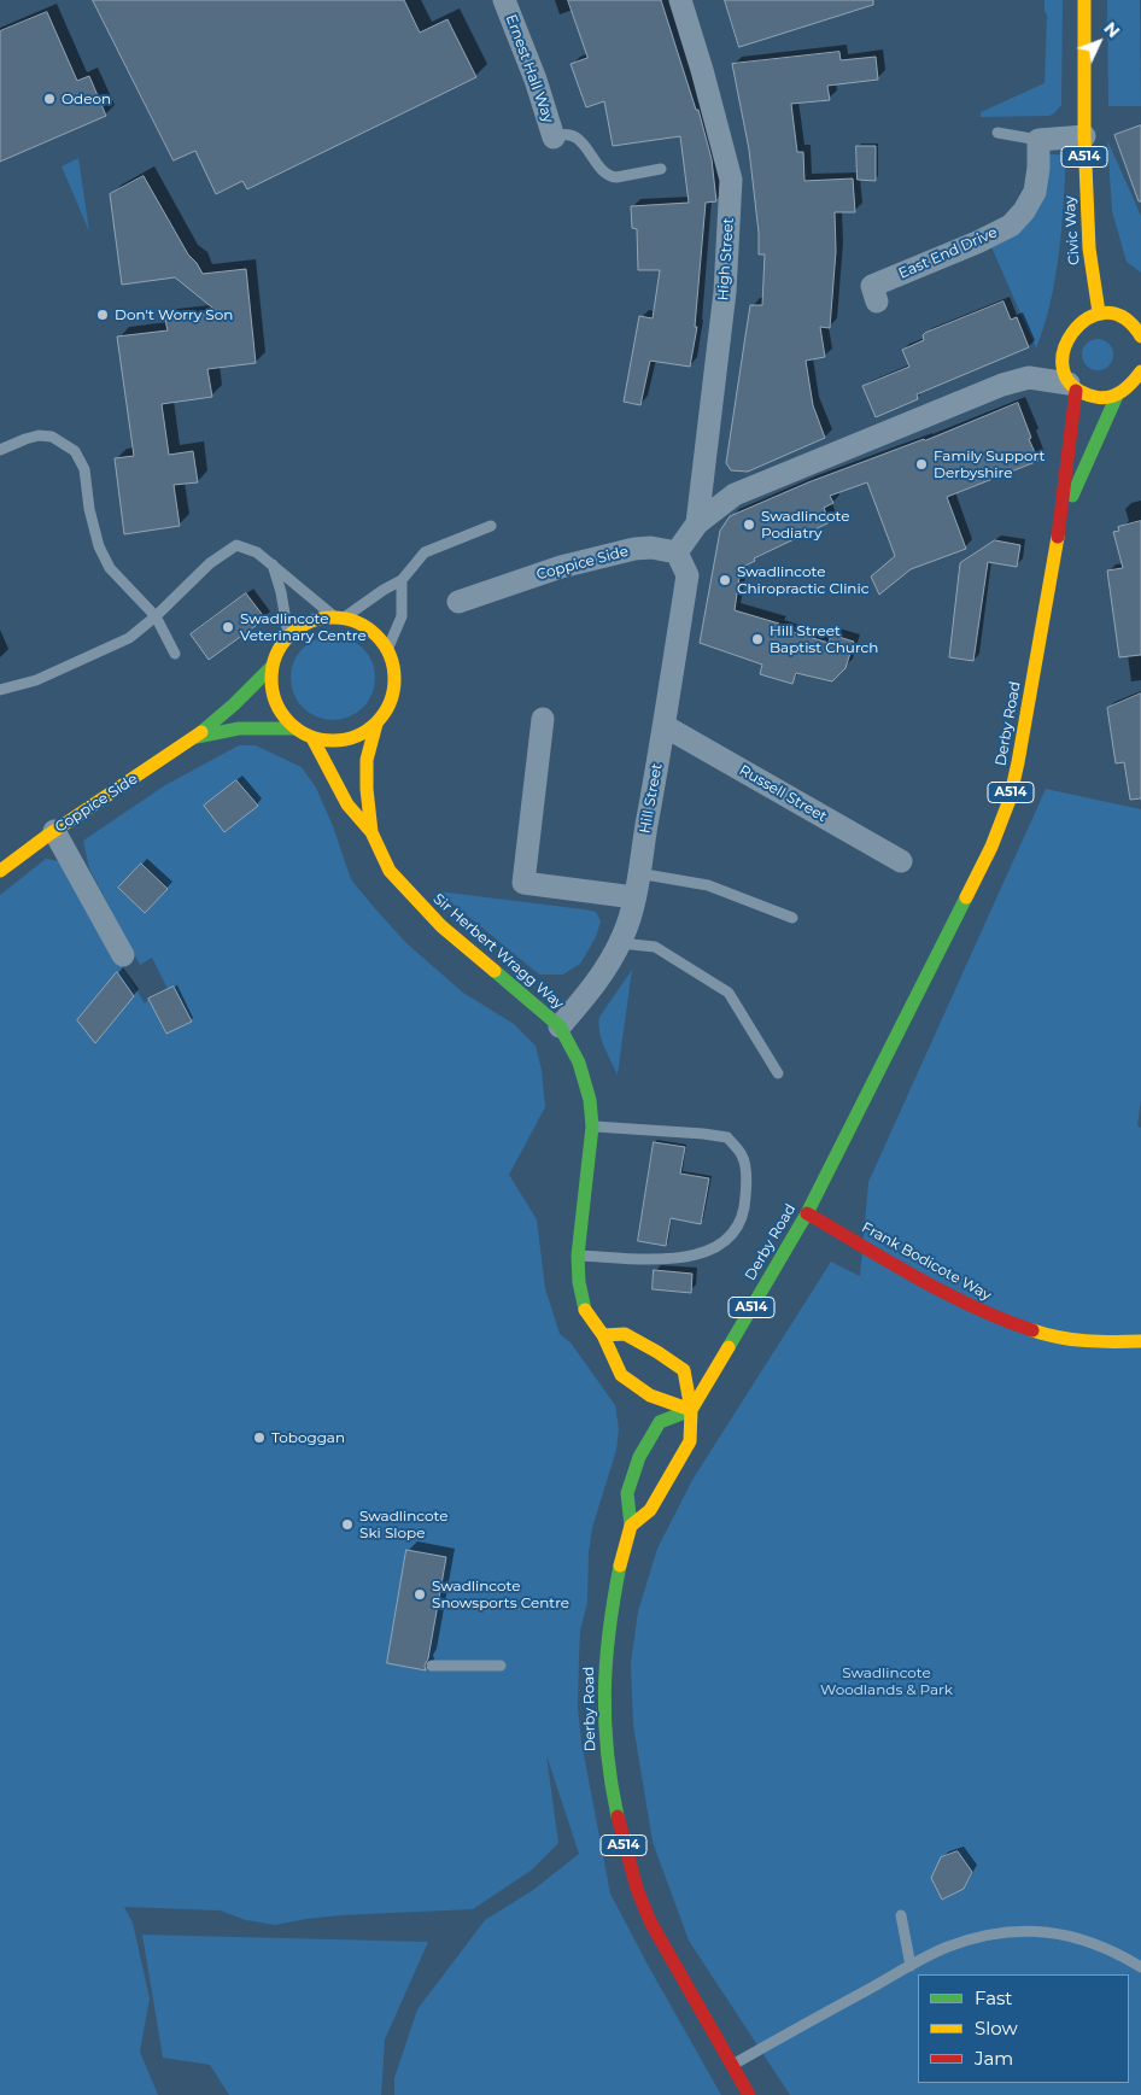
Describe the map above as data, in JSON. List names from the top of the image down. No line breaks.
{"streets":{"main road":["A514","Civic Way","Coppice Side","Derby Road","Sir Herbert Wragg Way","Frank Bodicote Way"],"street":["Ernest Hall Way","East End Drive","High Street","Russell Street","Hill Street"]},"crossings":[["A514","Civic Way"],["A514","Derby Road"],["Coppice Side","Hill Street"],["Coppice Side","Sir Herbert Wragg Way"],["Derby Road","Sir Herbert Wragg Way"],["Derby Road","Frank Bodicote Way"],["Russell Street","Hill Street"],["Hill Street","Sir Herbert Wragg Way"]],"parks":["Swadlincote Woodlands & Park"],"places":["Odeon","Don't Worry Son","Family Support Derbyshire","Swadlincote Podiatry","Swadlincote Chiropractic Clinic","Swadlincote Veterinary Centre","Hill Street Baptist Church","Toboggan","Swadlincote Ski Slope","Swadlincote Snowsports Centre"],"legend":["Fast","Slow","Jam"],"north":"top right"}
